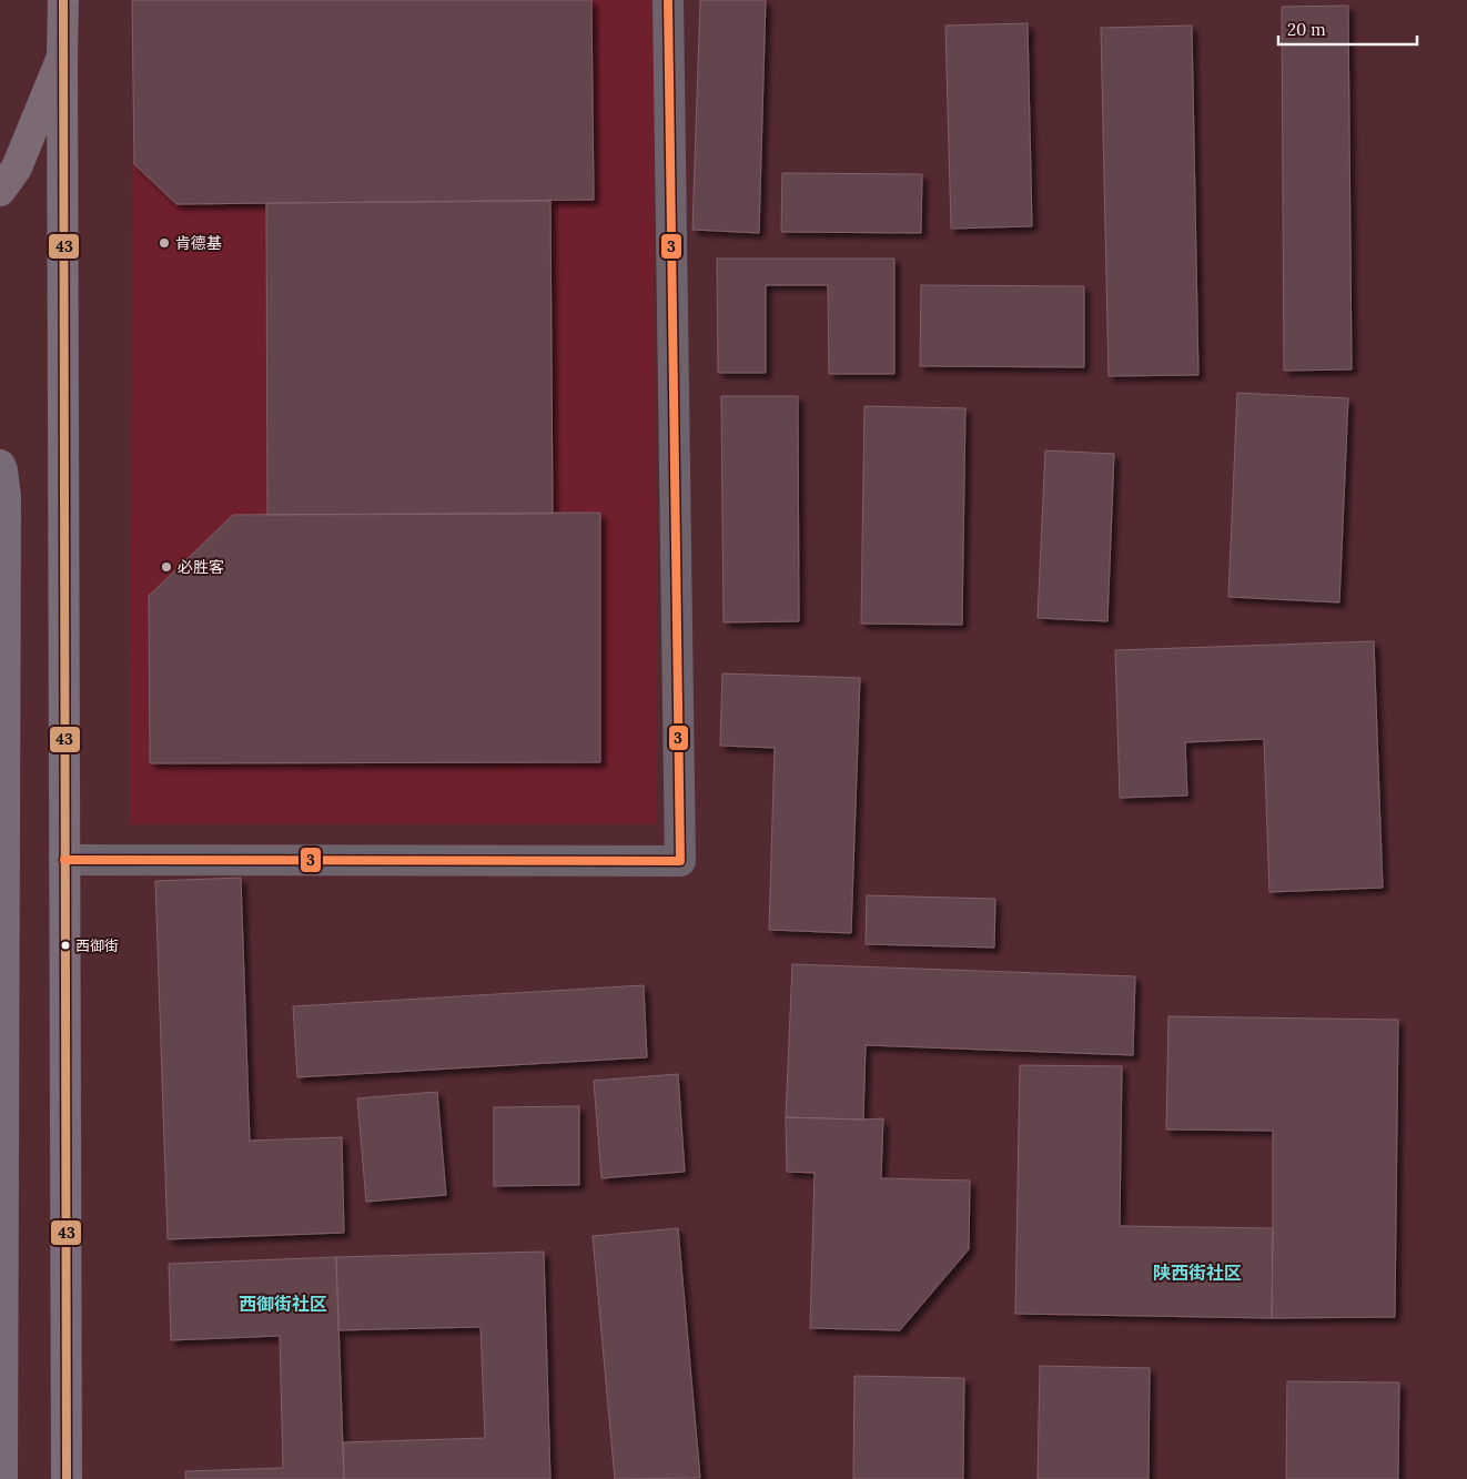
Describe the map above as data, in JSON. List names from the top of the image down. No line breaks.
{"districts":["陕西街社区","西御街社区"],"places":["肯德基","必胜客","西御街"],"lines":["transit line 43","transit line 3"],"scale_bar":"20 m"}
